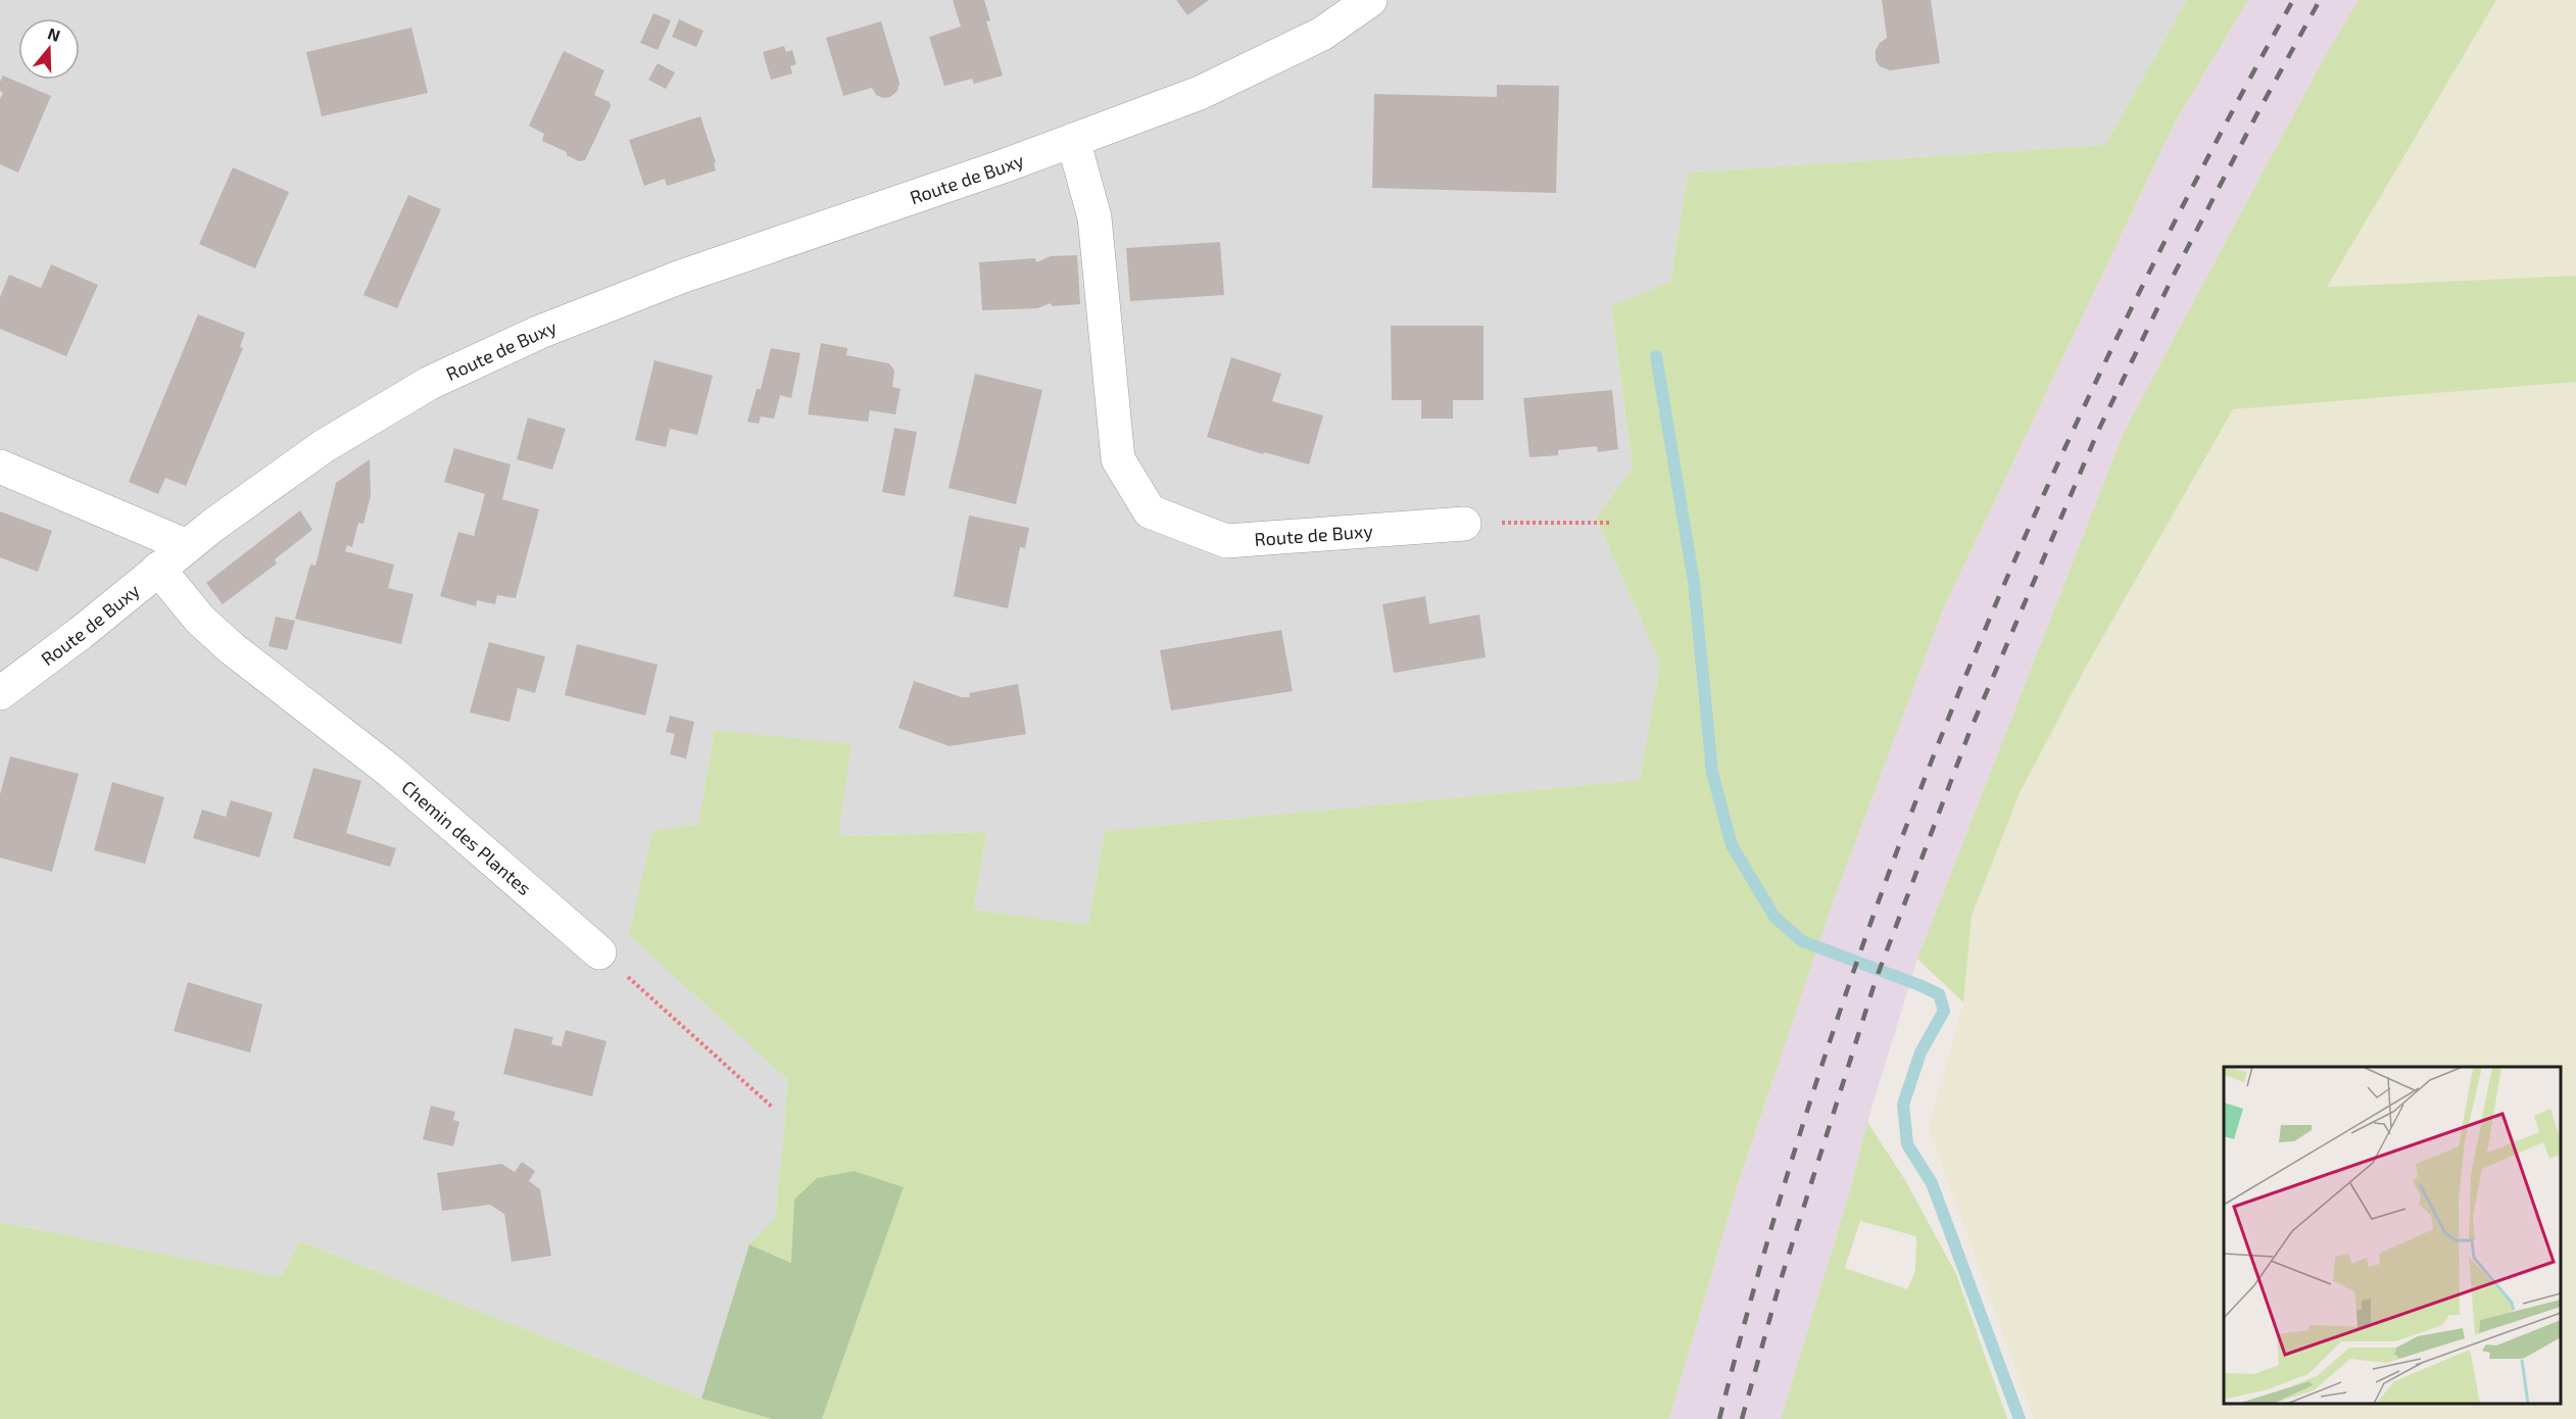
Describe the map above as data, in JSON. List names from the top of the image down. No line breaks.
{"streets":{"street":["Route de Buxy","Chemin des Plantes"]},"crossings":[["Route de Buxy","Chemin des Plantes"]],"north":"top"}
